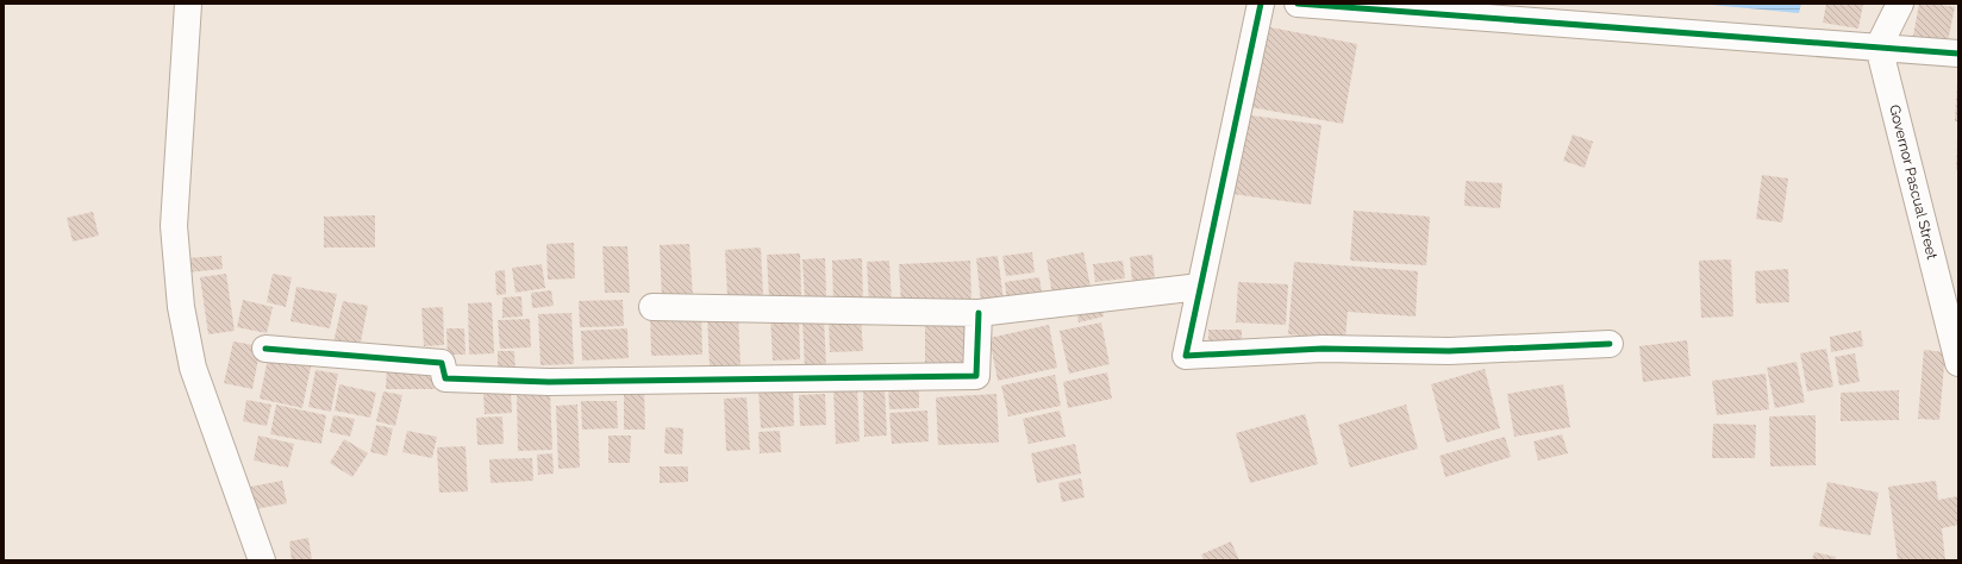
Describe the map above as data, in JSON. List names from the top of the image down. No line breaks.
{"streets":{"street":["Governor Pascual Street"]}}
